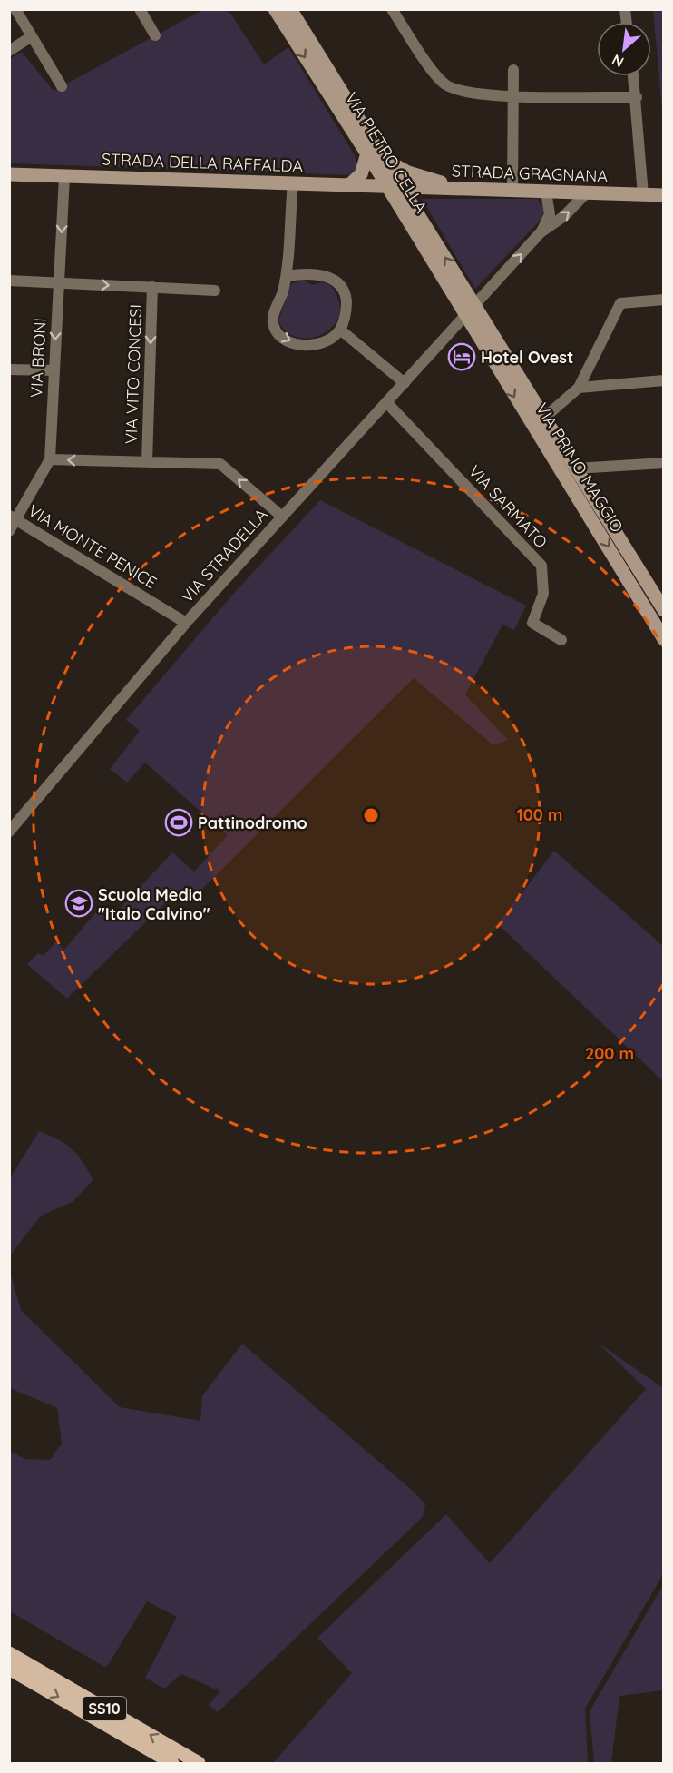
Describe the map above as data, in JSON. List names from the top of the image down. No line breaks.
{"streets":{"main road":["VIA PIETRO CELLA","STRADA DELLA RAFFALDA","STRADA GRAGNANA","VIA PRIMO MAGGIO","SS10"],"street":["VIA BRONI","VIA VITO CONCESI","VIA SARMATO","VIA MONTE PENICE","VIA STRADELLA"]},"crossings":[["VIA PIETRO CELLA","STRADA DELLA RAFFALDA"],["VIA PIETRO CELLA","STRADA GRAGNANA"],["VIA PIETRO CELLA","VIA PRIMO MAGGIO"],["VIA PIETRO CELLA","VIA STRADELLA"],["STRADA DELLA RAFFALDA","STRADA GRAGNANA"],["STRADA DELLA RAFFALDA","VIA BRONI"],["VIA BRONI","VIA MONTE PENICE"],["VIA PRIMO MAGGIO","VIA STRADELLA"],["VIA SARMATO","VIA STRADELLA"],["VIA MONTE PENICE","VIA STRADELLA"]],"one_way":["VIA BRONI","VIA VITO CONCESI"],"places":{"hotel":["Hotel Ovest"],"sports":["Pattinodromo"],"school or university":["Scuola Media \"Italo Calvino\""]},"north":"bottom left","rings":["100 m","200 m"]}
